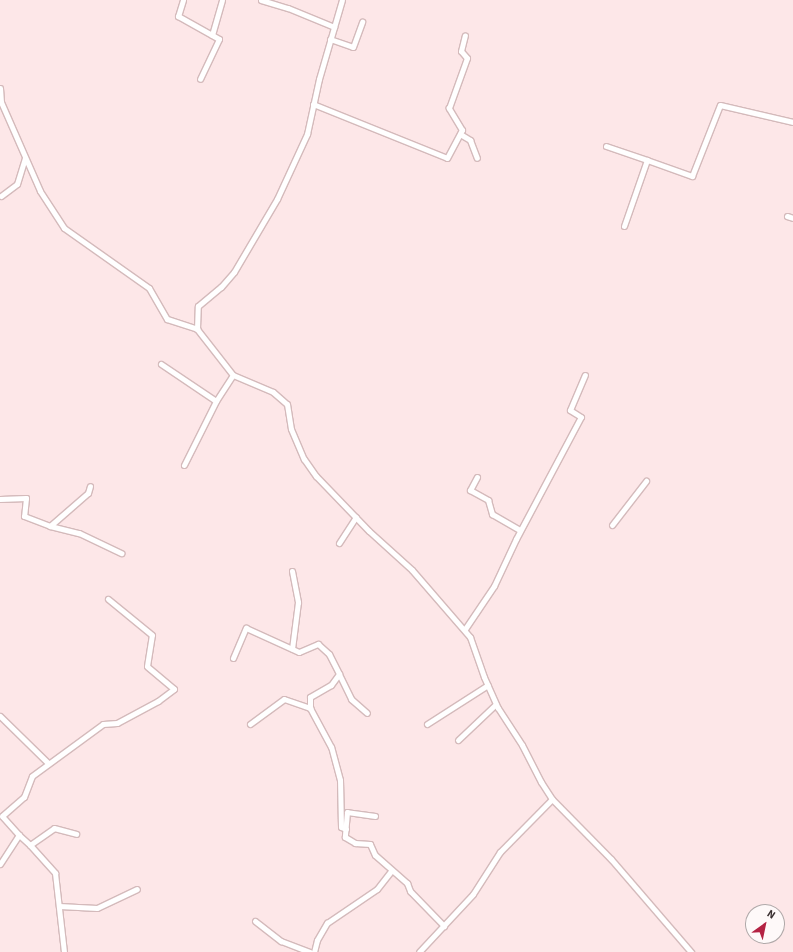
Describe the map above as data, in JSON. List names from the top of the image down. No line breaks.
{"north":"top right"}
